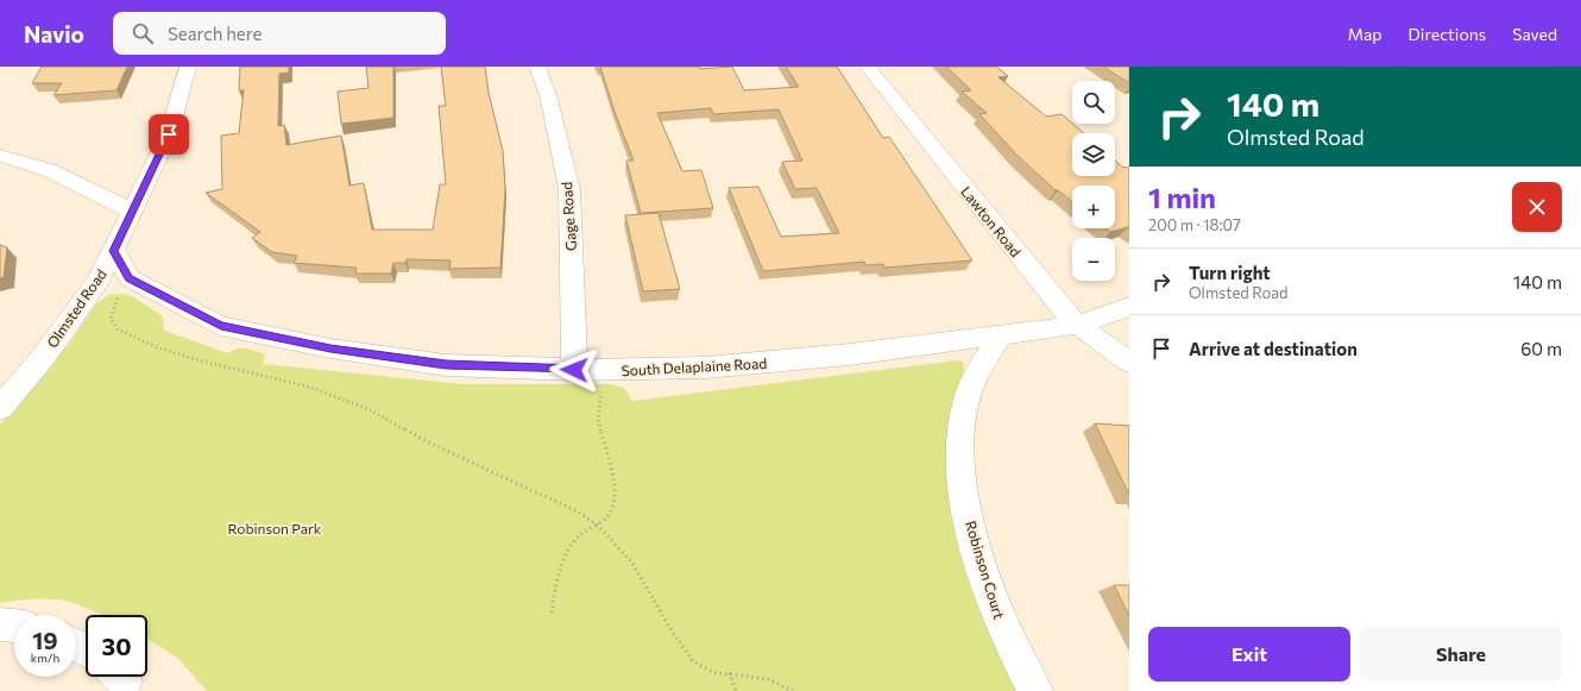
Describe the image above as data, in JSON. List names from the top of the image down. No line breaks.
{"streets":{"street":["Gage Road","Lawton Road","Olmsted Road","South Delaplaine Road","Robinson Court"]},"crossings":[["Gage Road","South Delaplaine Road"],["Lawton Road","South Delaplaine Road"],["Olmsted Road","South Delaplaine Road"],["South Delaplaine Road","Robinson Court"]],"parks":["Robinson Park"],"page":{"header":"Navio","search":"Search here","nav":["Map","Directions","Saved"],"turn":["140 m","Olmsted Road"],"map_buttons":["+","−"],"heading":["1 min","200 m · 18:07"],"list":[{"name":"Turn right","note":"Olmsted Road","value":"140 m"},{"name":"Arrive at destination","value":"60 m"}],"speed":"19 km/h","limit":"30","buttons":["Exit","Share"]}}
